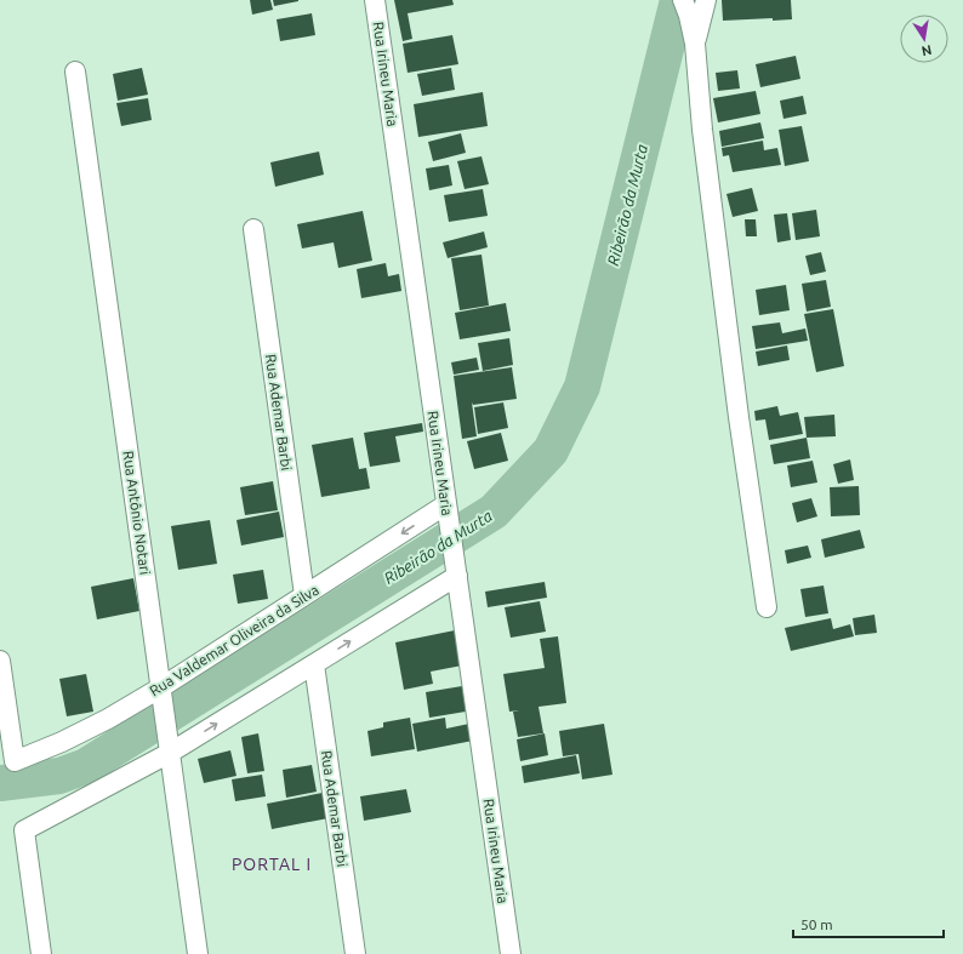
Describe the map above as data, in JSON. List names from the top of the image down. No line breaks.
{"streets":{"street":["Rua Irineu Maria","Rua Ademar Barbi","Rua Antônio Notari","Rua Valdemar Oliveira da Silva"]},"crossings":[["Rua Irineu Maria","Rua Valdemar Oliveira da Silva"],["Rua Ademar Barbi","Rua Valdemar Oliveira da Silva"],["Rua Antônio Notari","Rua Valdemar Oliveira da Silva"]],"districts":["PORTAL I"],"water":["Ribeirão da Murta"],"scale_bar":"50 m","north":"bottom"}
